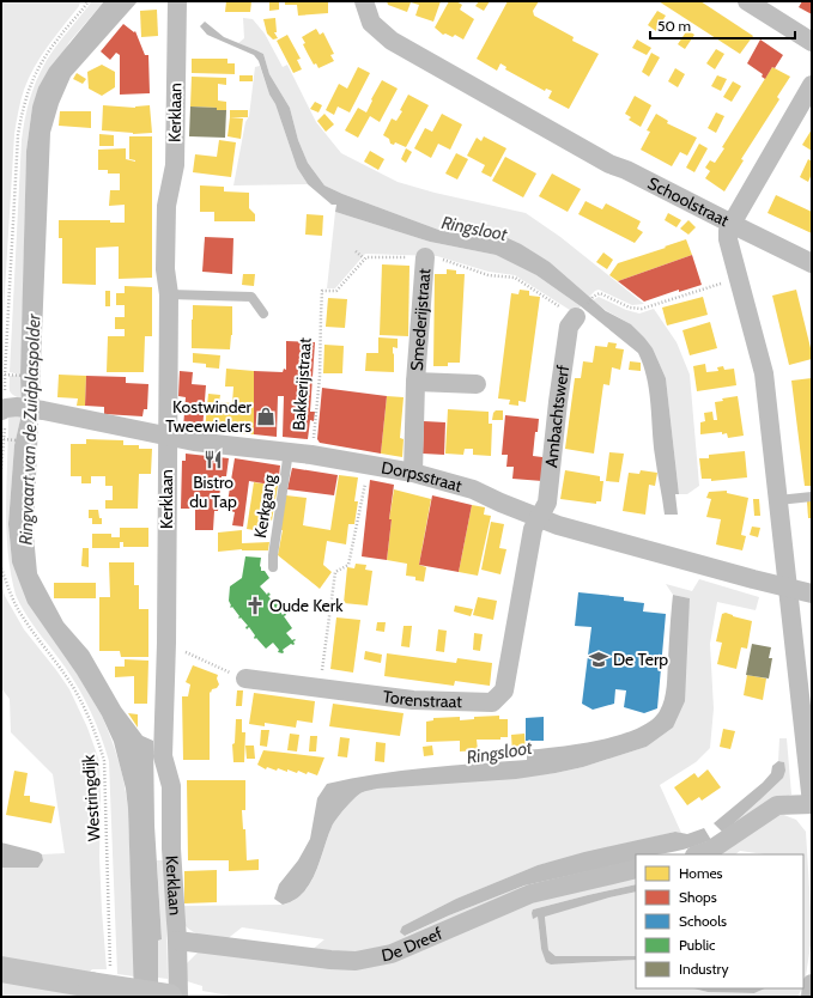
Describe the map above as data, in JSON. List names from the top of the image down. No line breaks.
{"streets":{"street":["Kerklaan","Schoolstraat","Smederijstraat","Ambachtswerf","Dorpsstraat","Torenstraat","De Dreef"],"lane":["Kerkgang"],"path":["Bakkerijstraat","Westringdijk"]},"crossings":[["Kerklaan","Dorpsstraat"],["Kerklaan","De Dreef"],["Schoolstraat","Dorpsstraat"],["Smederijstraat","Dorpsstraat"],["Bakkerijstraat","Dorpsstraat"],["Ambachtswerf","Dorpsstraat"],["Ambachtswerf","Torenstraat"],["Dorpsstraat","Kerkgang"],["Dorpsstraat","Torenstraat"]],"water":["Ringsloot","Ringvaart van de Zuidplaspolder"],"places":{"shop":["Kostwinder Tweewielers"],"restaurant":["Bistro du Tap"],"church":["Oude Kerk"],"school or university":["De Terp"]},"legend":["Homes","Shops","Schools","Public","Industry"],"scale_bar":"50 m"}
